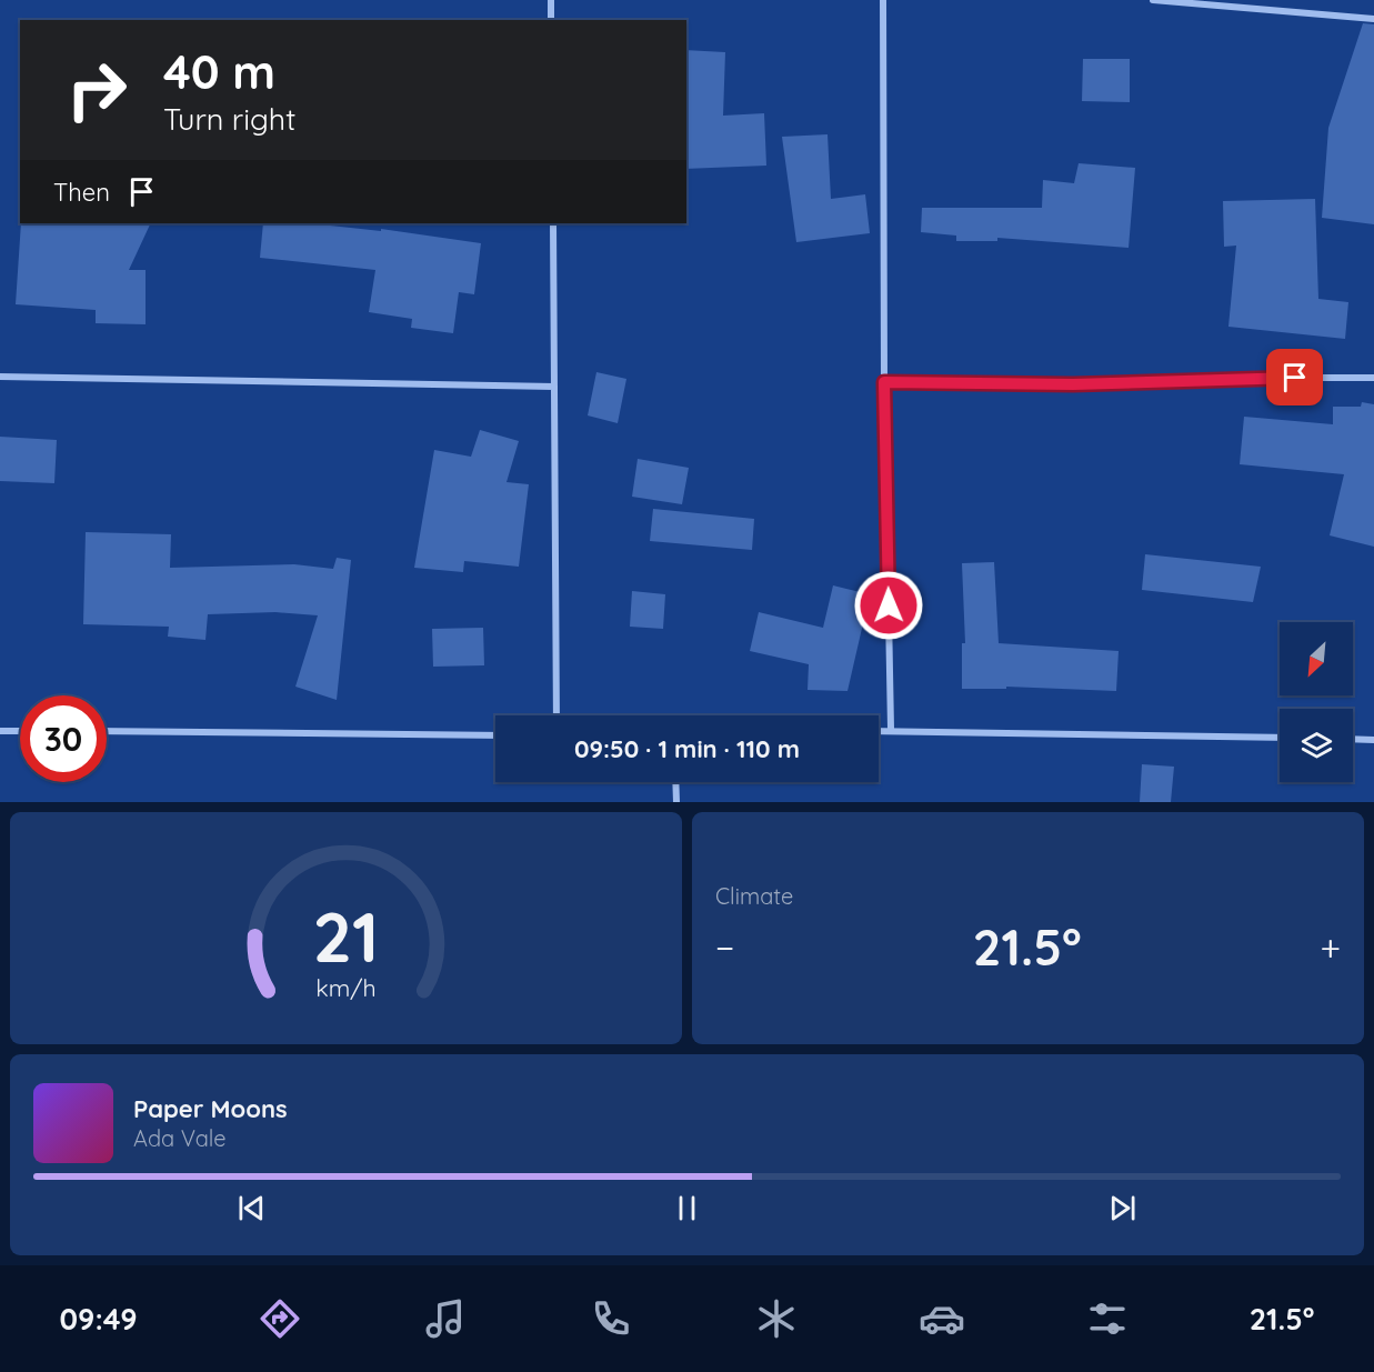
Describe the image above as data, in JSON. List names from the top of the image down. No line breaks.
{"north":"bottom left","page":{"turn":["40 m","Turn right"],"then":"Then","limit":"30","trip":"09:50 · 1 min · 110 m","tile":"Climate","heat":["−","21.5°","+"],"song":["Paper Moons","Ada Vale"],"tabs":["09:49","21.5°"],"gauge":["21","km/h"]}}
